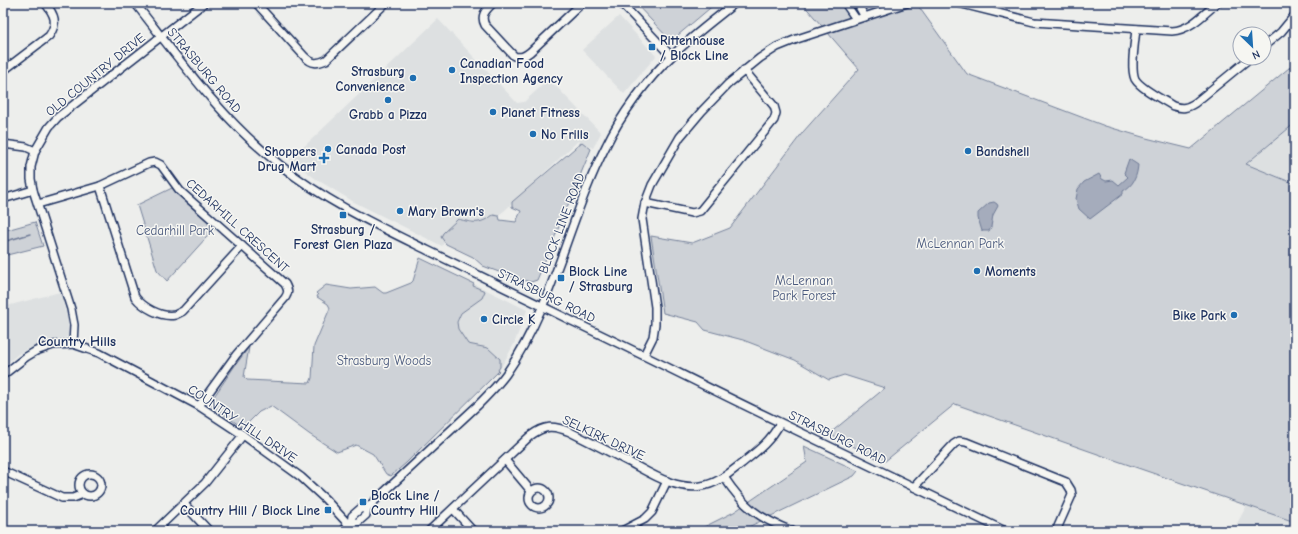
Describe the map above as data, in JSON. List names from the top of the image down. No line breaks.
{"streets":{"street":["STRASBURG ROAD","OLD COUNTRY DRIVE","BLOCK LINE ROAD","CEDARHILL CRESCENT","COUNTRY HILL DRIVE","SELKIRK DRIVE"]},"crossings":[["STRASBURG ROAD","OLD COUNTRY DRIVE"],["STRASBURG ROAD","BLOCK LINE ROAD"],["STRASBURG ROAD","SELKIRK DRIVE"],["OLD COUNTRY DRIVE","CEDARHILL CRESCENT"],["OLD COUNTRY DRIVE","COUNTRY HILL DRIVE"],["BLOCK LINE ROAD","COUNTRY HILL DRIVE"],["CEDARHILL CRESCENT","COUNTRY HILL DRIVE"]],"districts":["Country Hills"],"parks":["Cedarhill Park","McLennan Park","McLennan Park Forest","Strasburg Woods"],"places":{"transit":["Rittenhouse / Block Line","Strasburg / Forest Glen Plaza","Block Line / Strasburg","Block Line / Country Hill","Country Hill / Block Line"],"other":["Canadian Food Inspection Agency","Strasburg Convenience","Grabb a Pizza","Planet Fitness","No Frills","Canada Post","Bandshell","Mary Brown's","Moments","Bike Park","Circle K"],"health":["Shoppers Drug Mart"]},"north":"bottom right"}
